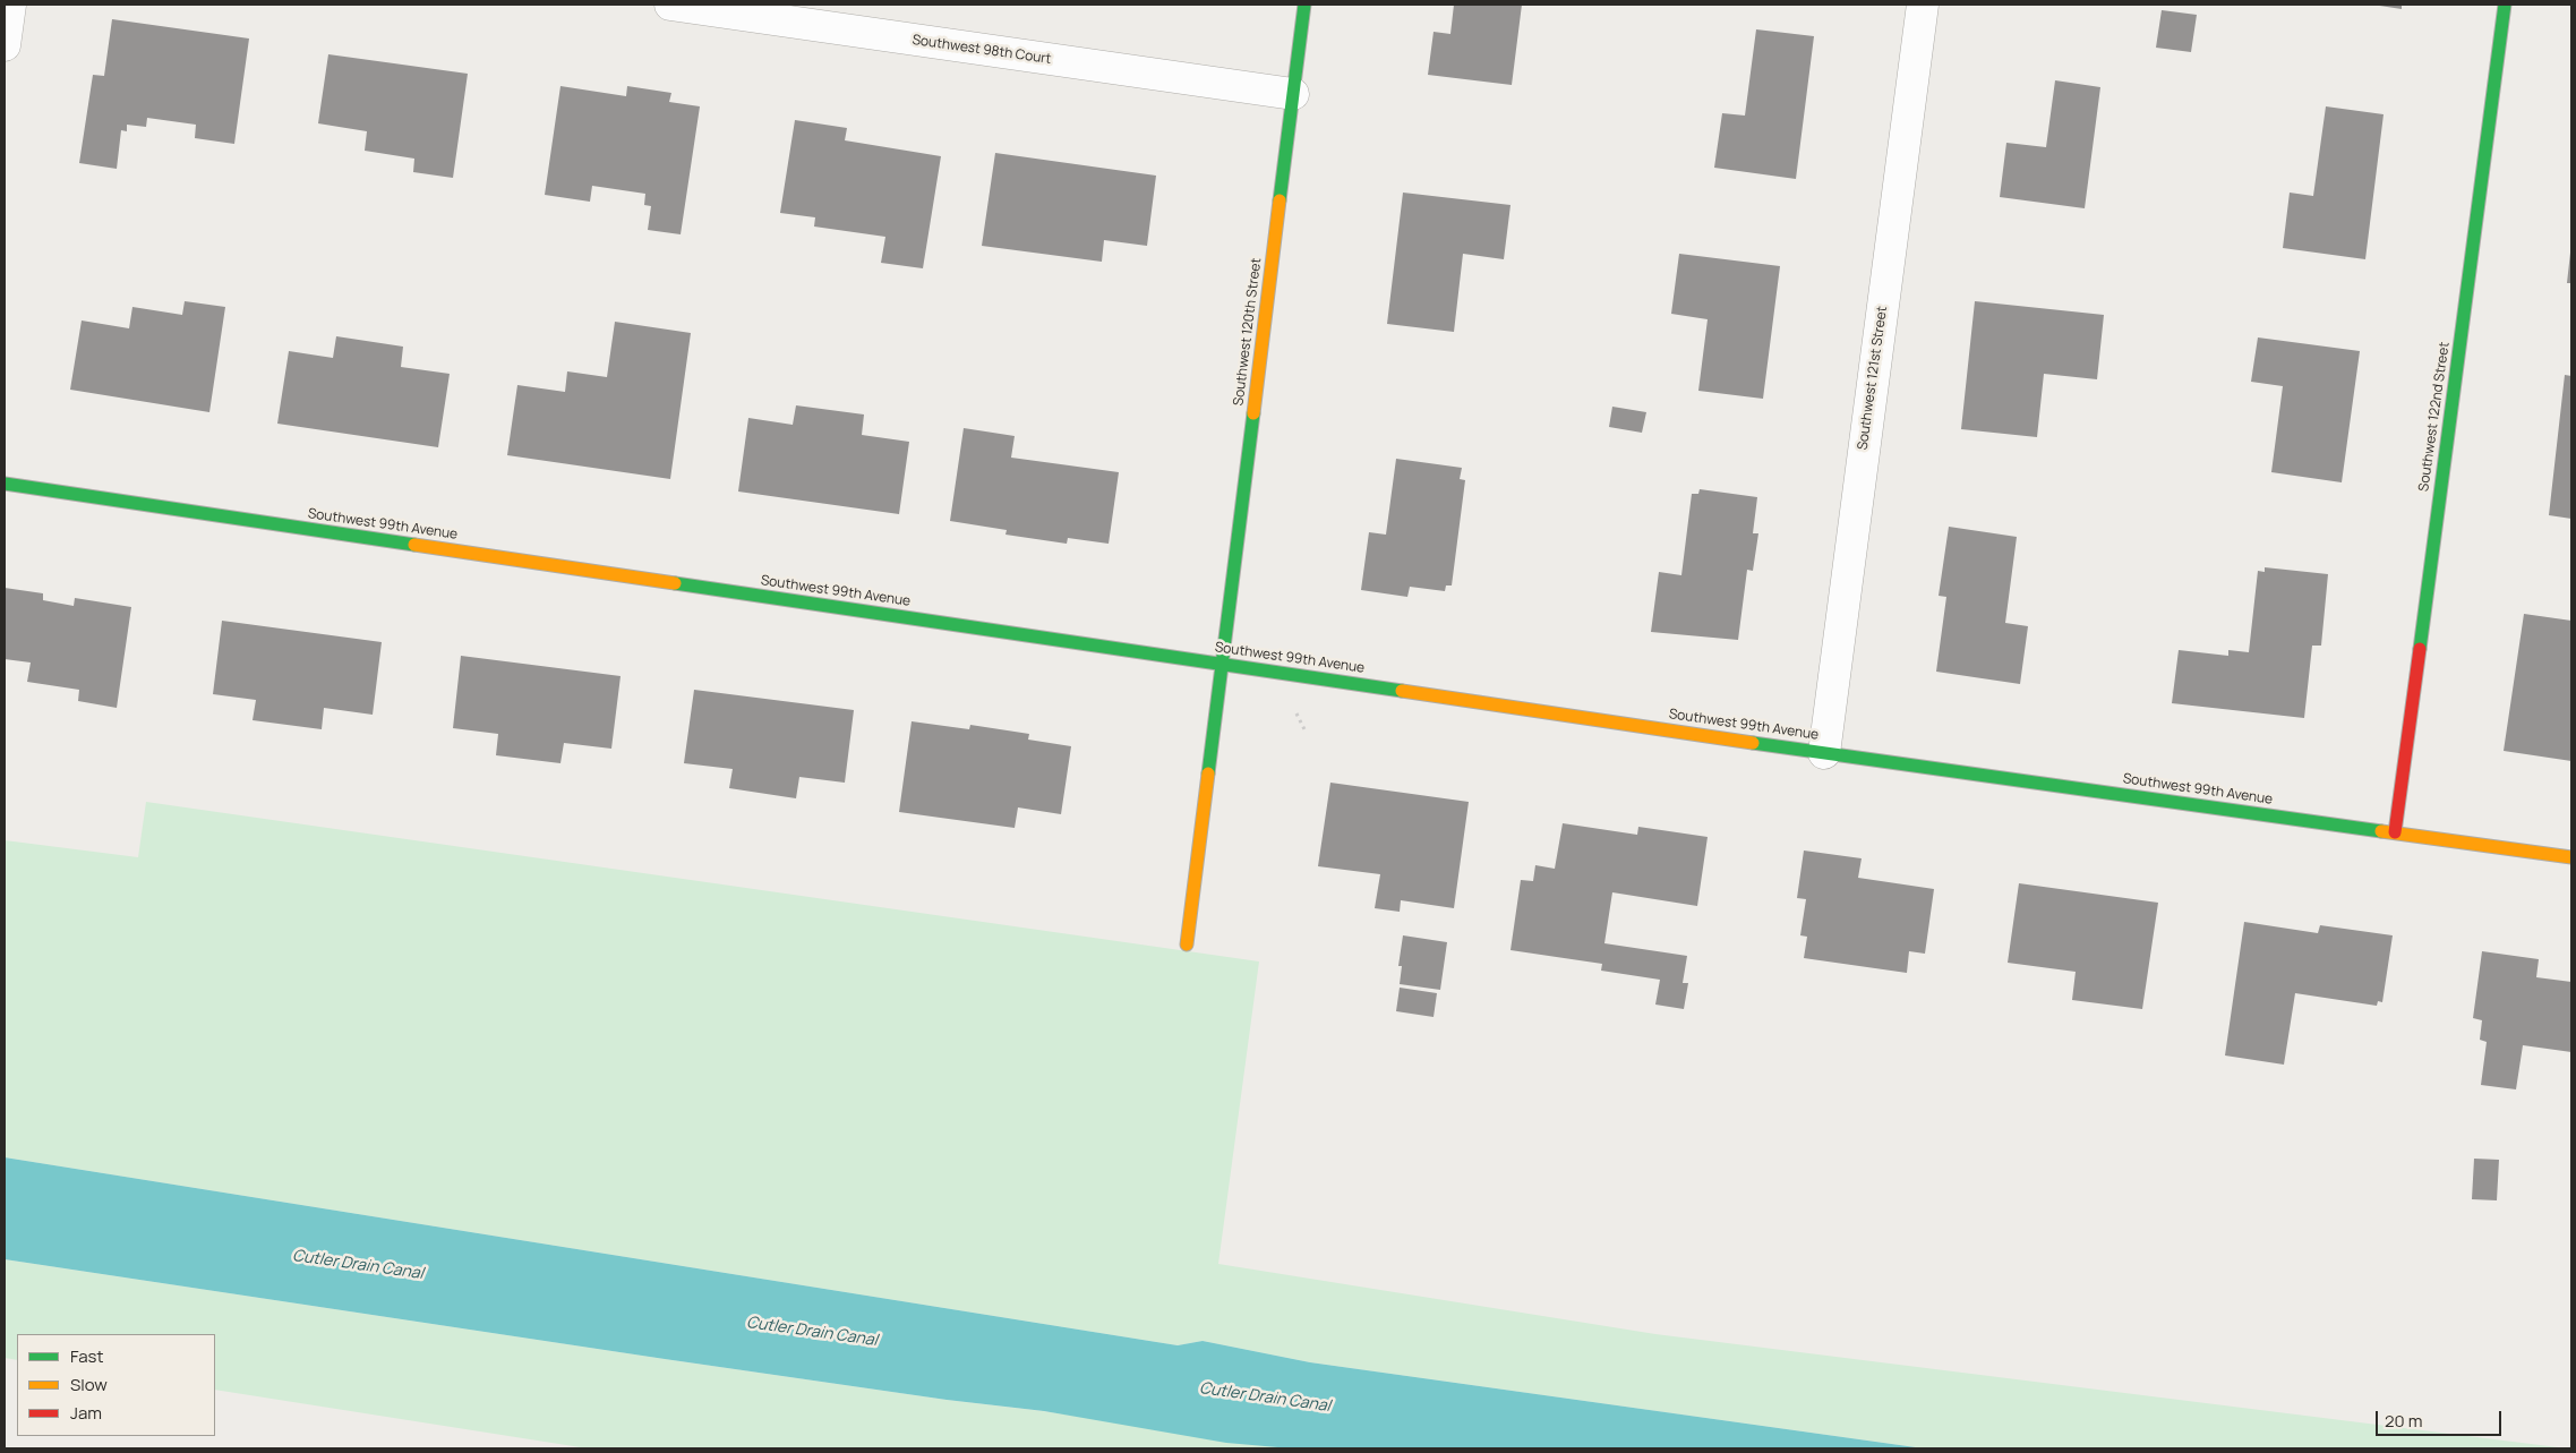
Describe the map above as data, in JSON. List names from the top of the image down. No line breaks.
{"streets":{"street":["Southwest 98th Court","Southwest 120th Street","Southwest 121st Street","Southwest 122nd Street","Southwest 99th Avenue"]},"crossings":[["Southwest 98th Court","Southwest 120th Street"],["Southwest 120th Street","Southwest 99th Avenue"],["Southwest 121st Street","Southwest 99th Avenue"],["Southwest 122nd Street","Southwest 99th Avenue"]],"water":["Cutler Drain Canal"],"legend":["Fast","Slow","Jam"],"scale_bar":"20 m"}
